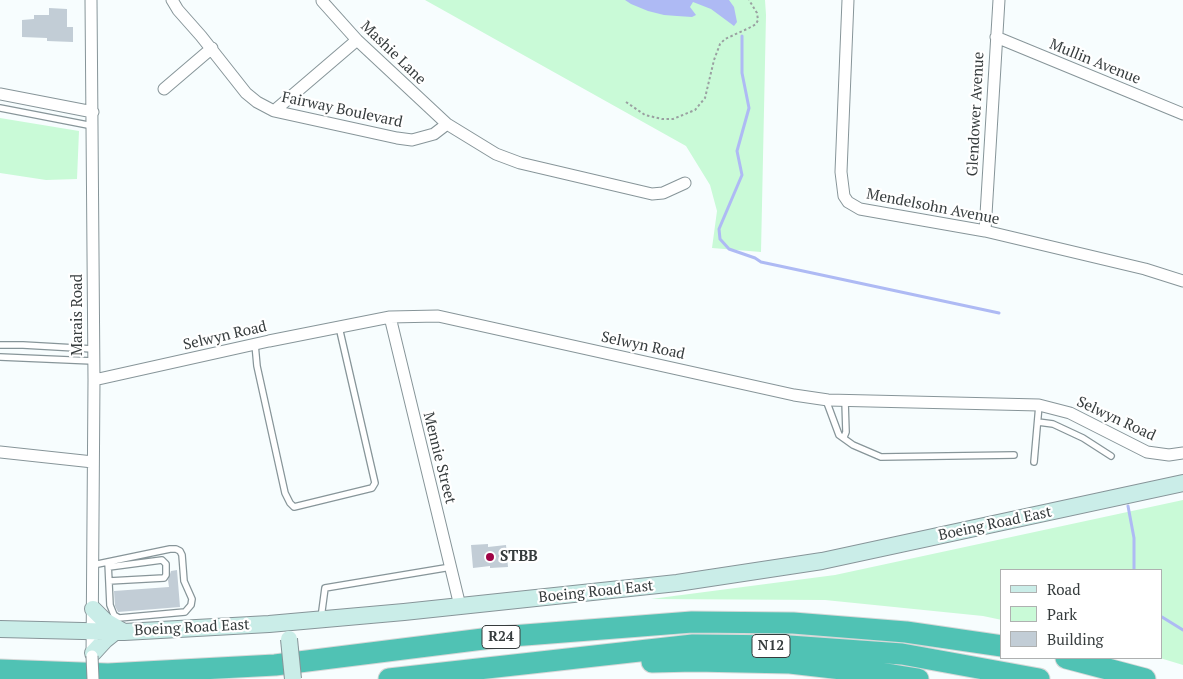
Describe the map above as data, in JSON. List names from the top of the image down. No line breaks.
{"streets":{"highway":["R24","N12"],"main road":["Boeing Road East"],"street":["Mashie Lane","Mullin Avenue","Fairway Boulevard","Glendower Avenue","Mendelsohn Avenue","Marais Road","Selwyn Road","Mennie Street"]},"crossings":[["Mashie Lane","Fairway Boulevard"],["Mullin Avenue","Glendower Avenue"],["Glendower Avenue","Mendelsohn Avenue"],["Marais Road","Selwyn Road"],["Marais Road","Boeing Road East"],["Selwyn Road","Mennie Street"],["Mennie Street","Boeing Road East"],["R24","N12"]],"places":["STBB"],"legend":["Road","Park","Building"]}
